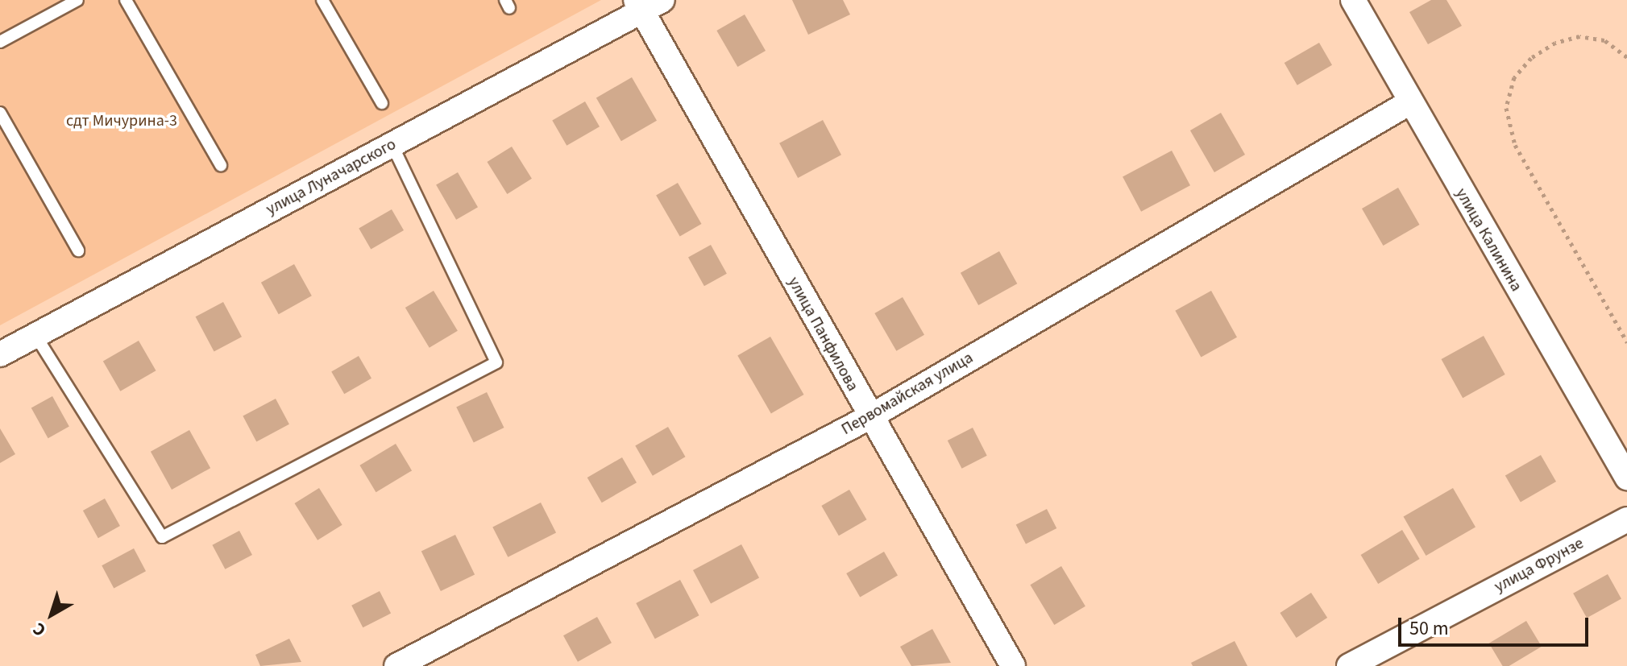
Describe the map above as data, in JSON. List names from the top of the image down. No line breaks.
{"streets":{"street":["улица Луначарского","улица Калинина","улица Панфилова","Первомайская улица","улица Фрунзе"]},"crossings":[["улица Луначарского","улица Панфилова"],["улица Калинина","Первомайская улица"],["улица Панфилова","Первомайская улица"]],"parks":["сдт Мичурина-3"],"scale_bar":"50 m","north":"bottom left"}
